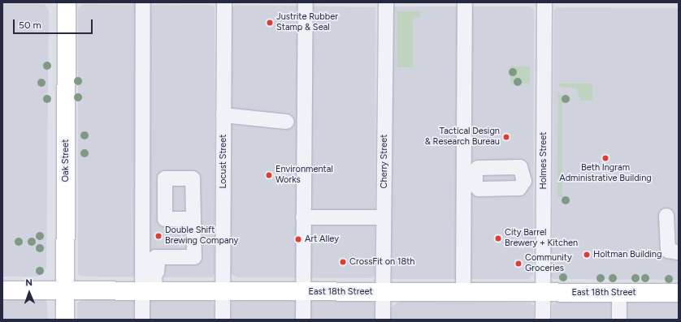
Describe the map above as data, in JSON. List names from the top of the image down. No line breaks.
{"streets":{"main road":["Oak Street","East 18th Street"],"street":["Holmes Street","Locust Street","Cherry Street"]},"crossings":[["Oak Street","East 18th Street"],["Holmes Street","East 18th Street"],["Locust Street","East 18th Street"],["Cherry Street","East 18th Street"]],"places":["Justrite Rubber Stamp & Seal","Tactical Design & Research Bureau","Beth Ingram Administrative Building","Environmental Works","Double Shift Brewing Company","City Barrel Brewery + Kitchen","Art Alley","Holtman Building","CrossFit on 18th","Community Groceries"],"scale_bar":"50 m","north":"top"}
